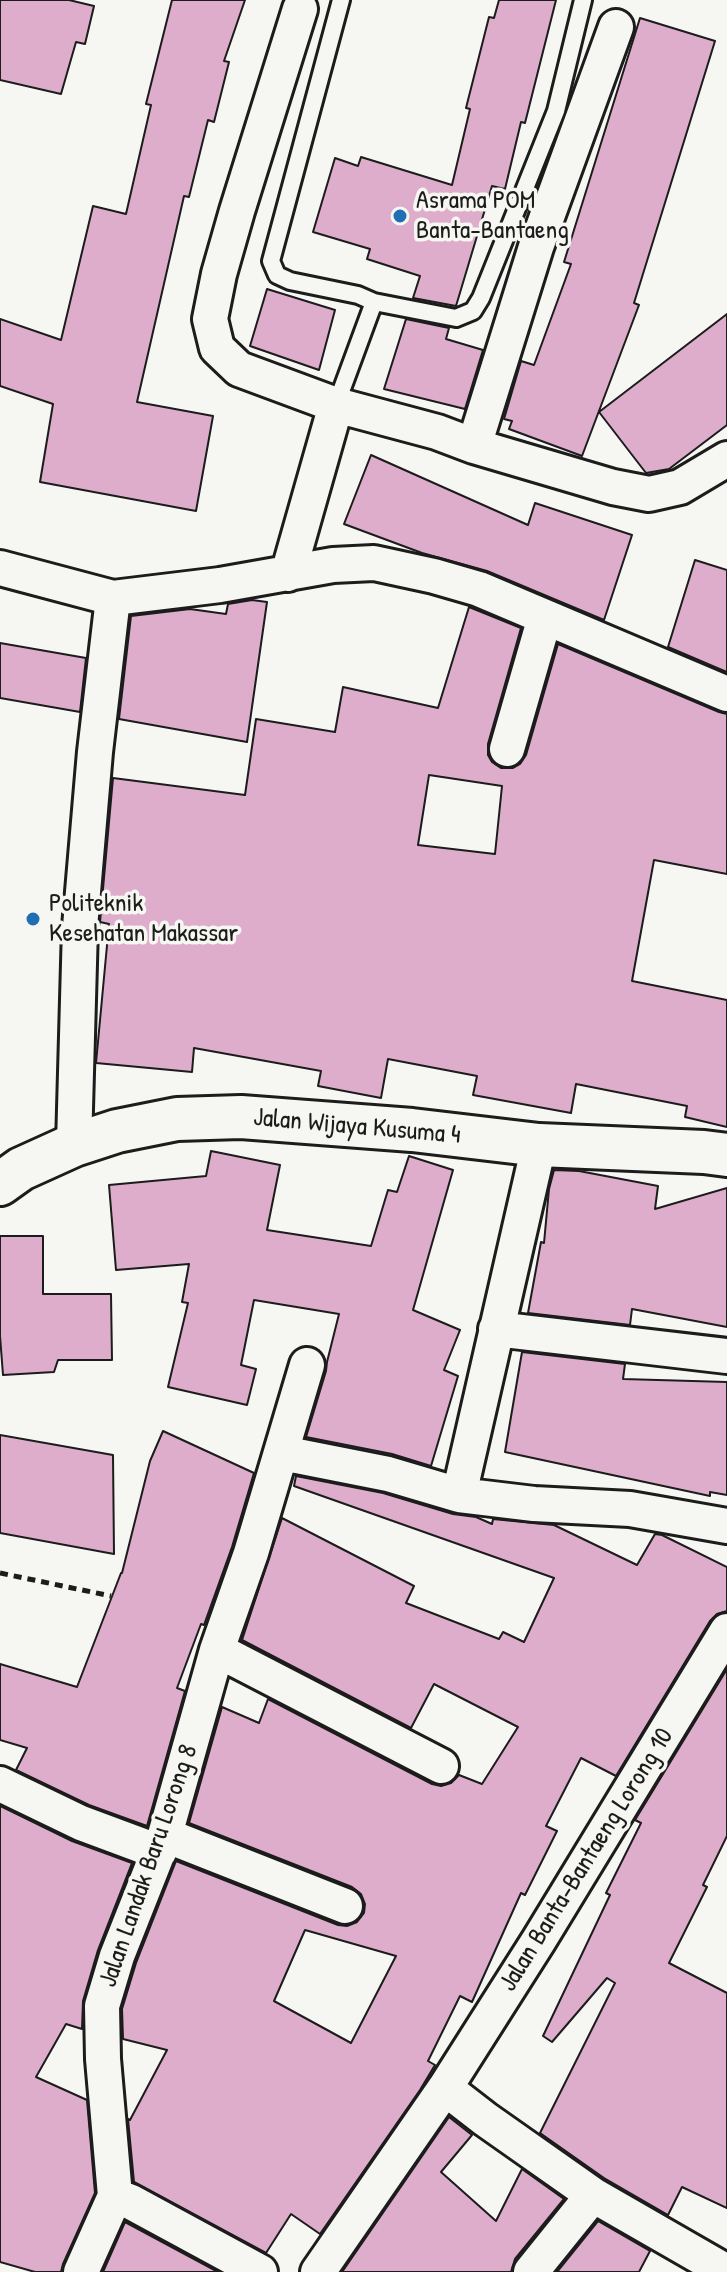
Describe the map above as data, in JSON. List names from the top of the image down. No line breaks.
{"streets":{"street":["Jalan Wijaya Kusuma 4","Jalan Banta-Bantaeng Lorong 10","Jalan Landak Baru Lorong 8"]},"places":["Asrama POM Banta-Bantaeng","Politeknik Kesehatan Makassar"]}
